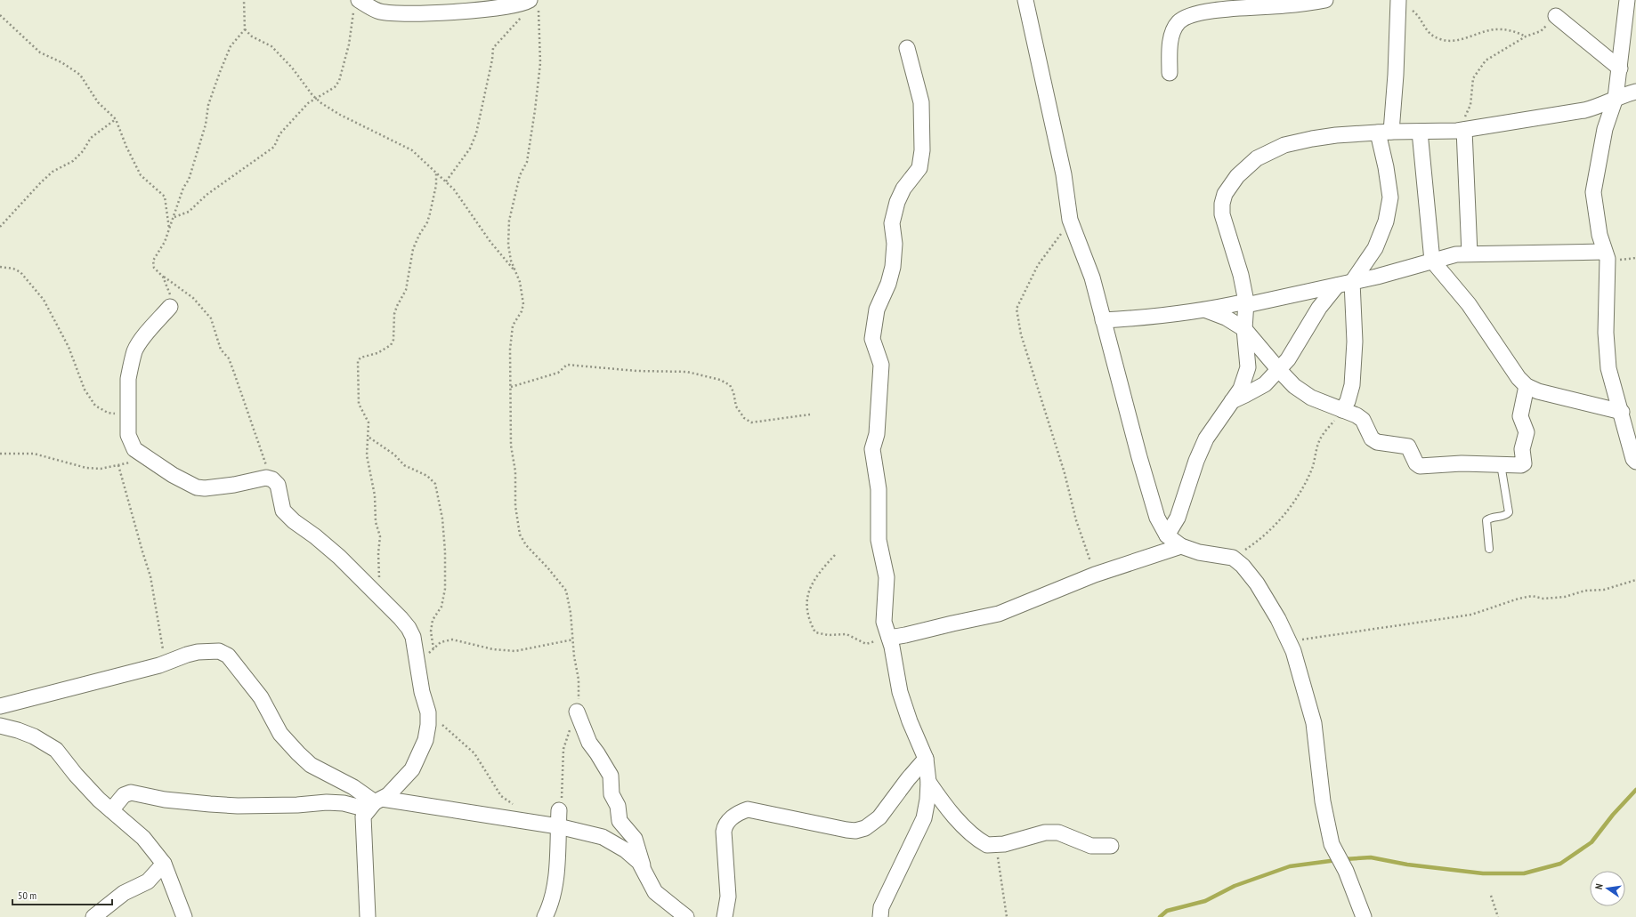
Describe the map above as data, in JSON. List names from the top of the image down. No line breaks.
{"scale_bar":"50 m","north":"left"}
